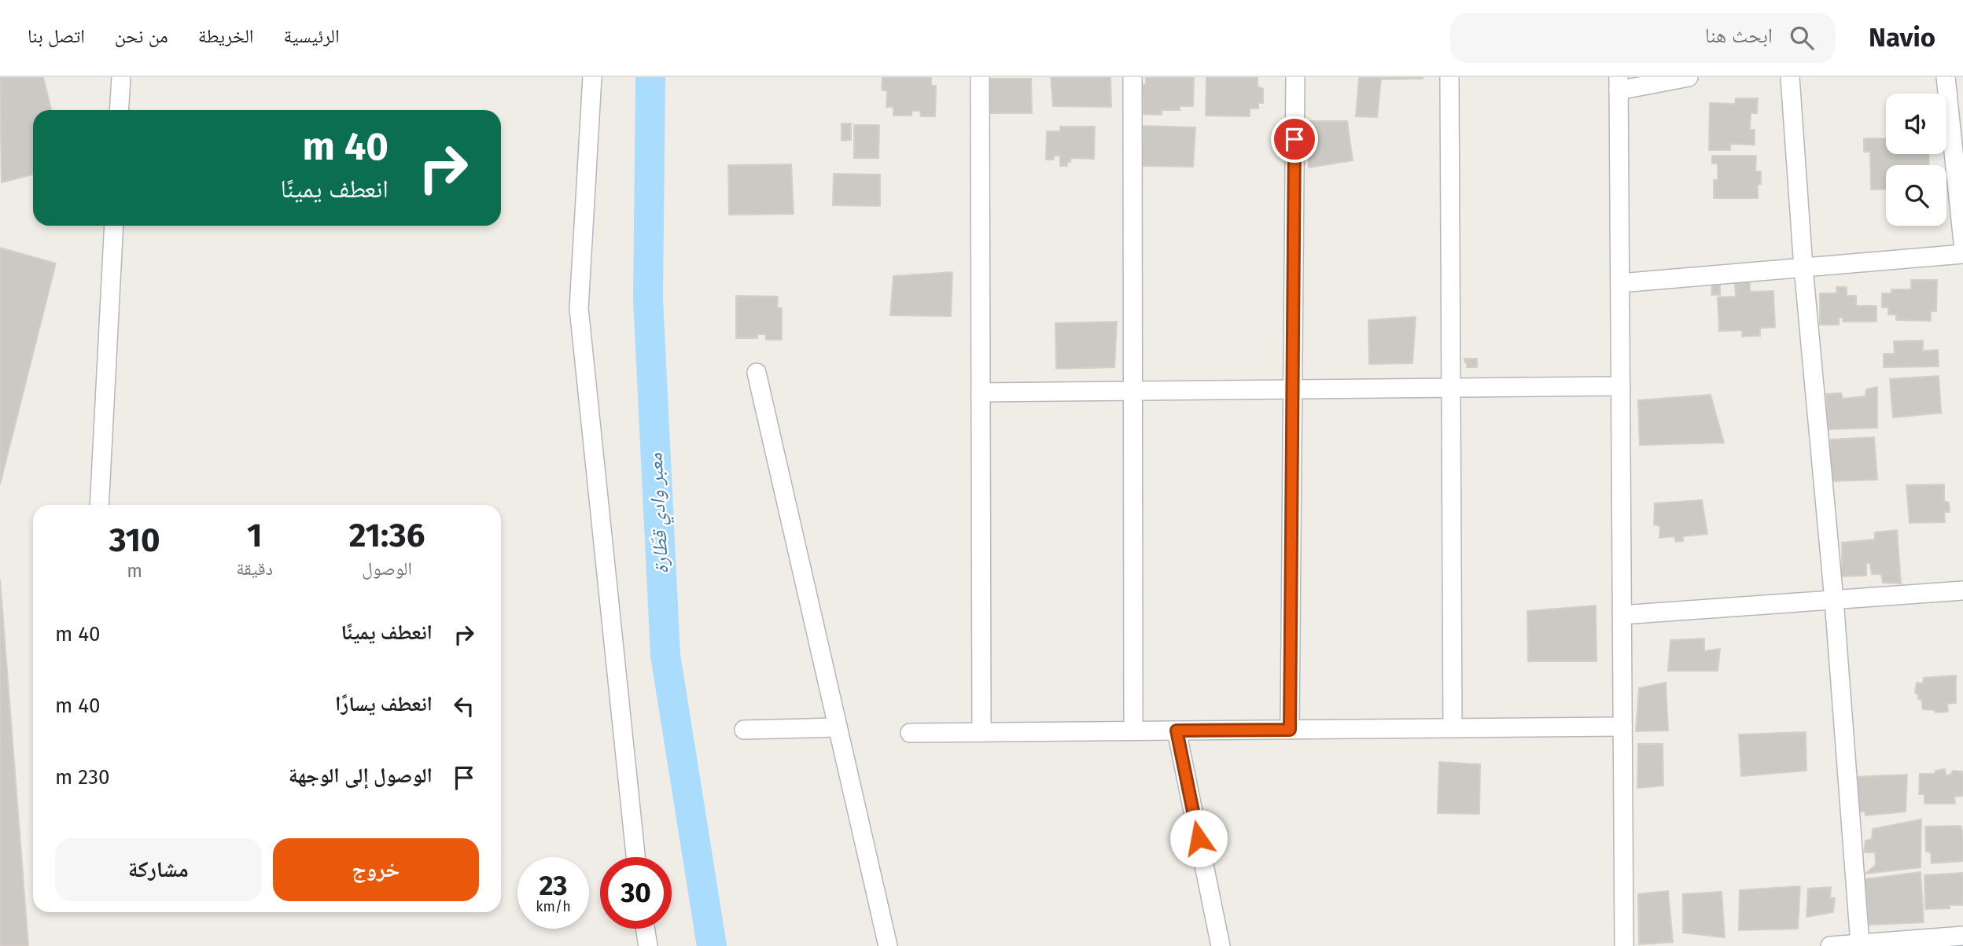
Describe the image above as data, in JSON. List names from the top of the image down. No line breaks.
{"water":["معبر وادي قطّارة"],"page":{"header":"Navio","search":"ابحث هنا","nav":["الرئيسية","الخريطة","من نحن","اتصل بنا"],"turn":["40 m","انعطف يمينًا"],"eta":["21:36","الوصول","1","دقيقة","310","m"],"list":[{"name":"انعطف يمينًا","value":"40 m"},{"name":"انعطف يسارًا","value":"40 m"},{"name":"الوصول إلى الوجهة","value":"230 m"}],"buttons":["خروج","مشاركة"],"speed":"23 km/h","limit":"30"}}
